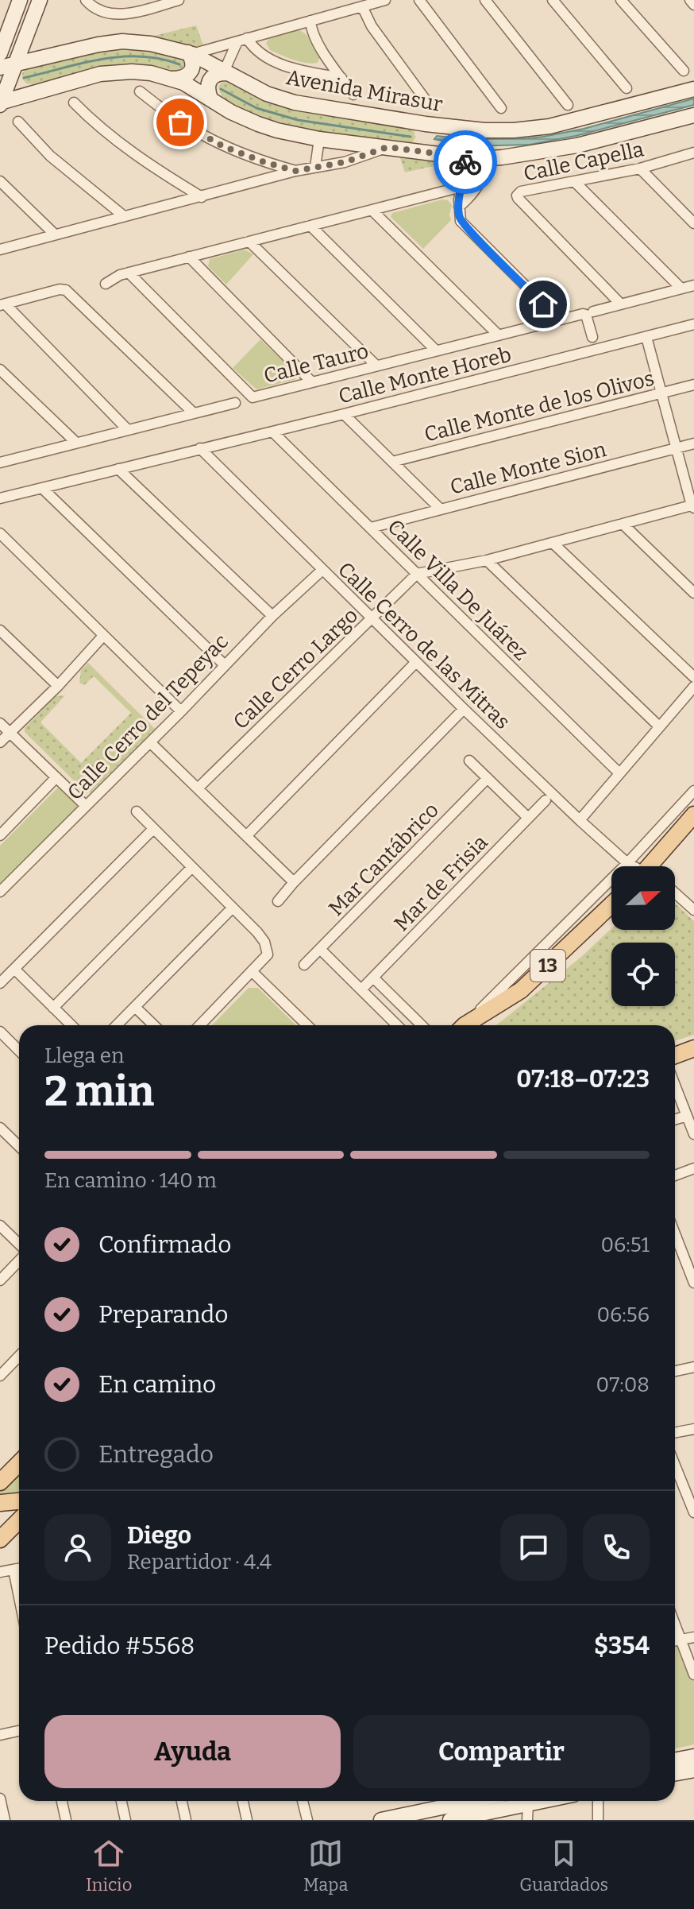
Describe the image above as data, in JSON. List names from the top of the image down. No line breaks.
{"streets":{"main road":["13"],"street":["Avenida Mirasur","Calle Capella","Calle Tauro","Calle Monte Horeb","Calle Monte de los Olivos","Calle Monte Sion","Calle Villa De Juárez","Calle Cerro de las Mitras","Calle Cerro Largo","Calle Cerro del Tepeyac","Mar Cantábrico","Mar de Frisia"]},"crossings":[["Calle Monte Horeb","Calle Villa De Juárez"],["Calle Monte Horeb","Calle Cerro de las Mitras"],["Calle Monte Sion","Calle Villa De Juárez"],["Calle Villa De Juárez","Calle Cerro Largo"],["Calle Cerro de las Mitras","Calle Cerro Largo"],["Calle Cerro de las Mitras","Calle Cerro del Tepeyac"]],"north":"right","page":{"heading":["2 min","Llega en","07:18–07:23"],"panel":["Diego","Repartidor · 4.4","Pedido #5568","$354"],"bar":"En camino · 140 m","list":[["Confirmado","06:51"],["Preparando","06:56"],["En camino","07:08"],"Entregado"],"buttons":["Ayuda","Compartir"],"tabs":["Inicio","Mapa","Guardados"]}}
